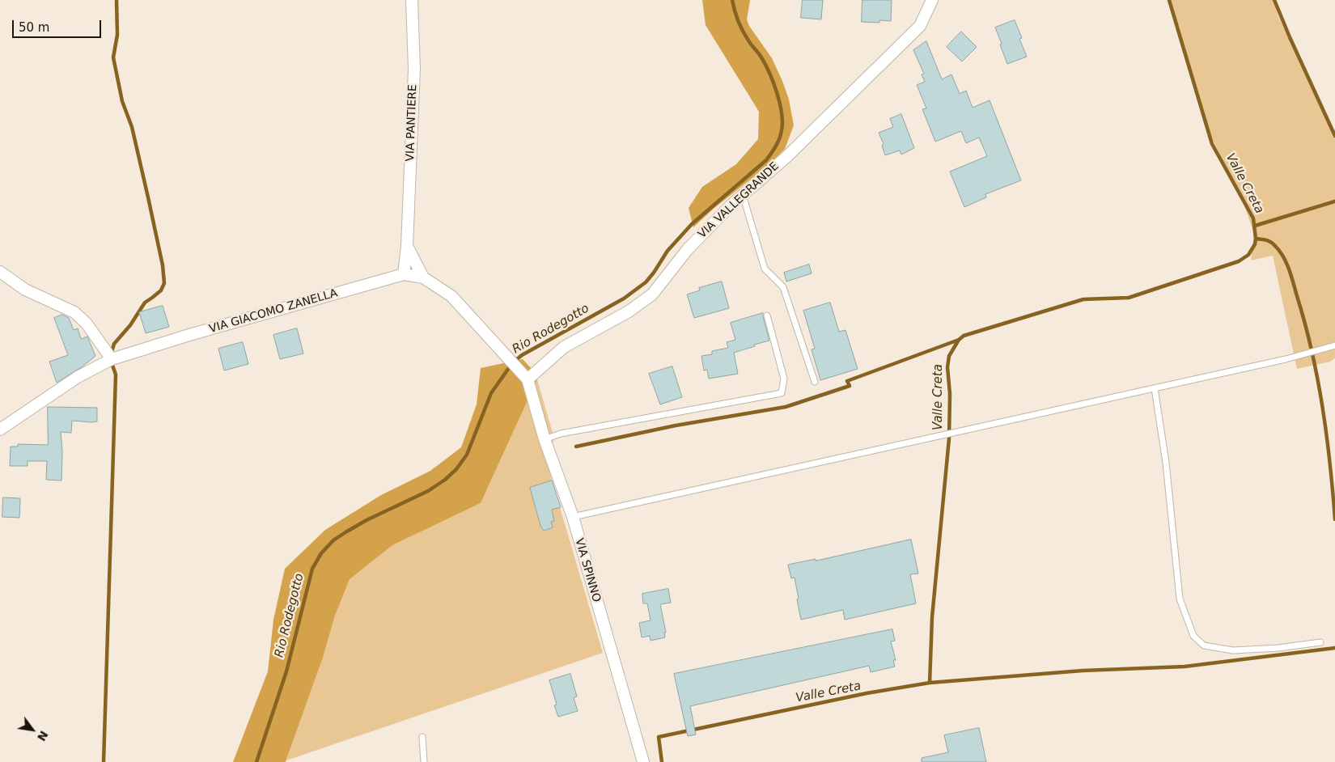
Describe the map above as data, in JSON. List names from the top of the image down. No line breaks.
{"streets":{"street":["VIA PANTIERE","VIA VALLEGRANDE","VIA GIACOMO ZANELLA","VIA SPINNO"]},"crossings":[["VIA PANTIERE","VIA GIACOMO ZANELLA"],["VIA VALLEGRANDE","VIA GIACOMO ZANELLA"],["VIA VALLEGRANDE","VIA SPINNO"],["VIA GIACOMO ZANELLA","VIA SPINNO"]],"water":["Valle Creta","Rio Rodegotto"],"scale_bar":"50 m","north":"bottom right"}
